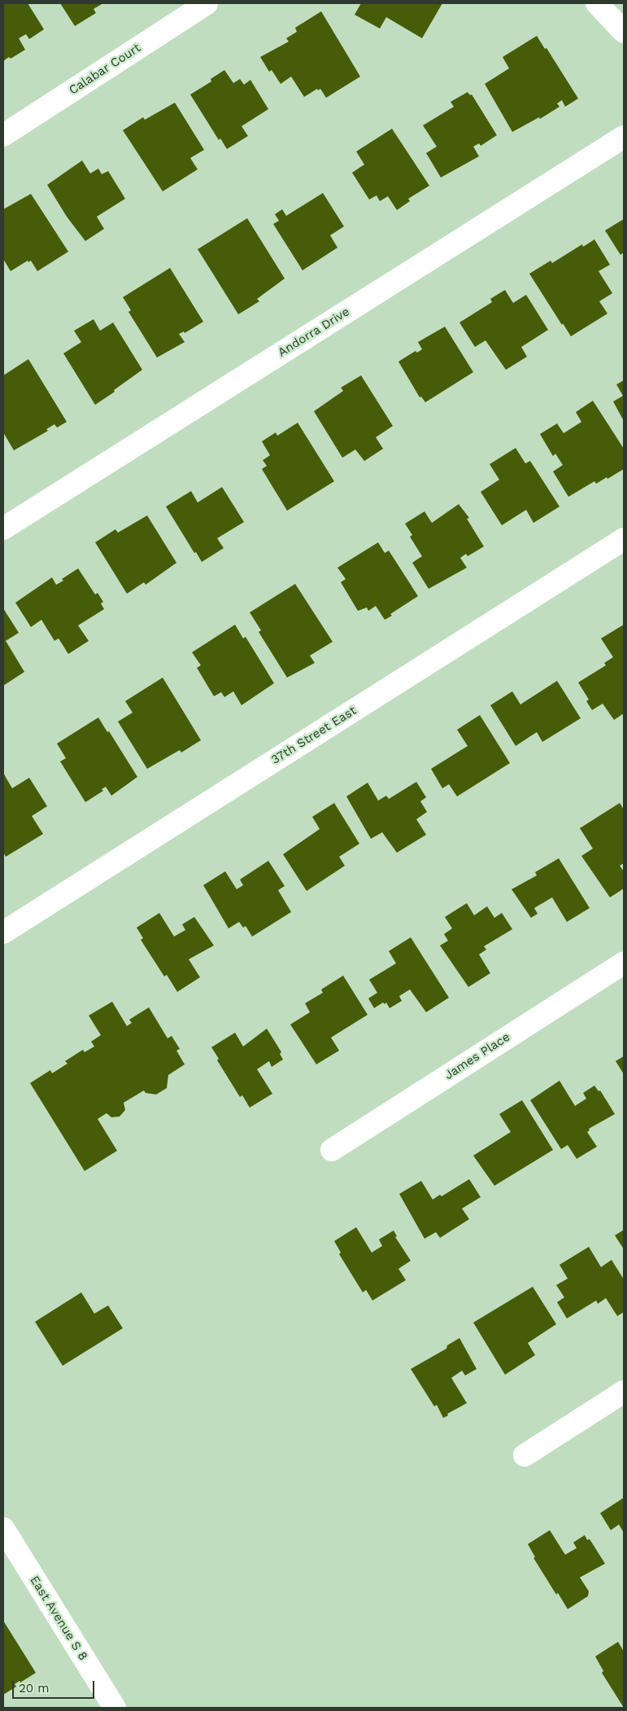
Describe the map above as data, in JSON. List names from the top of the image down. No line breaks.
{"streets":{"street":["Calabar Court","Andorra Drive","37th Street East","James Place","East Avenue S 8"]},"scale_bar":"20 m"}
